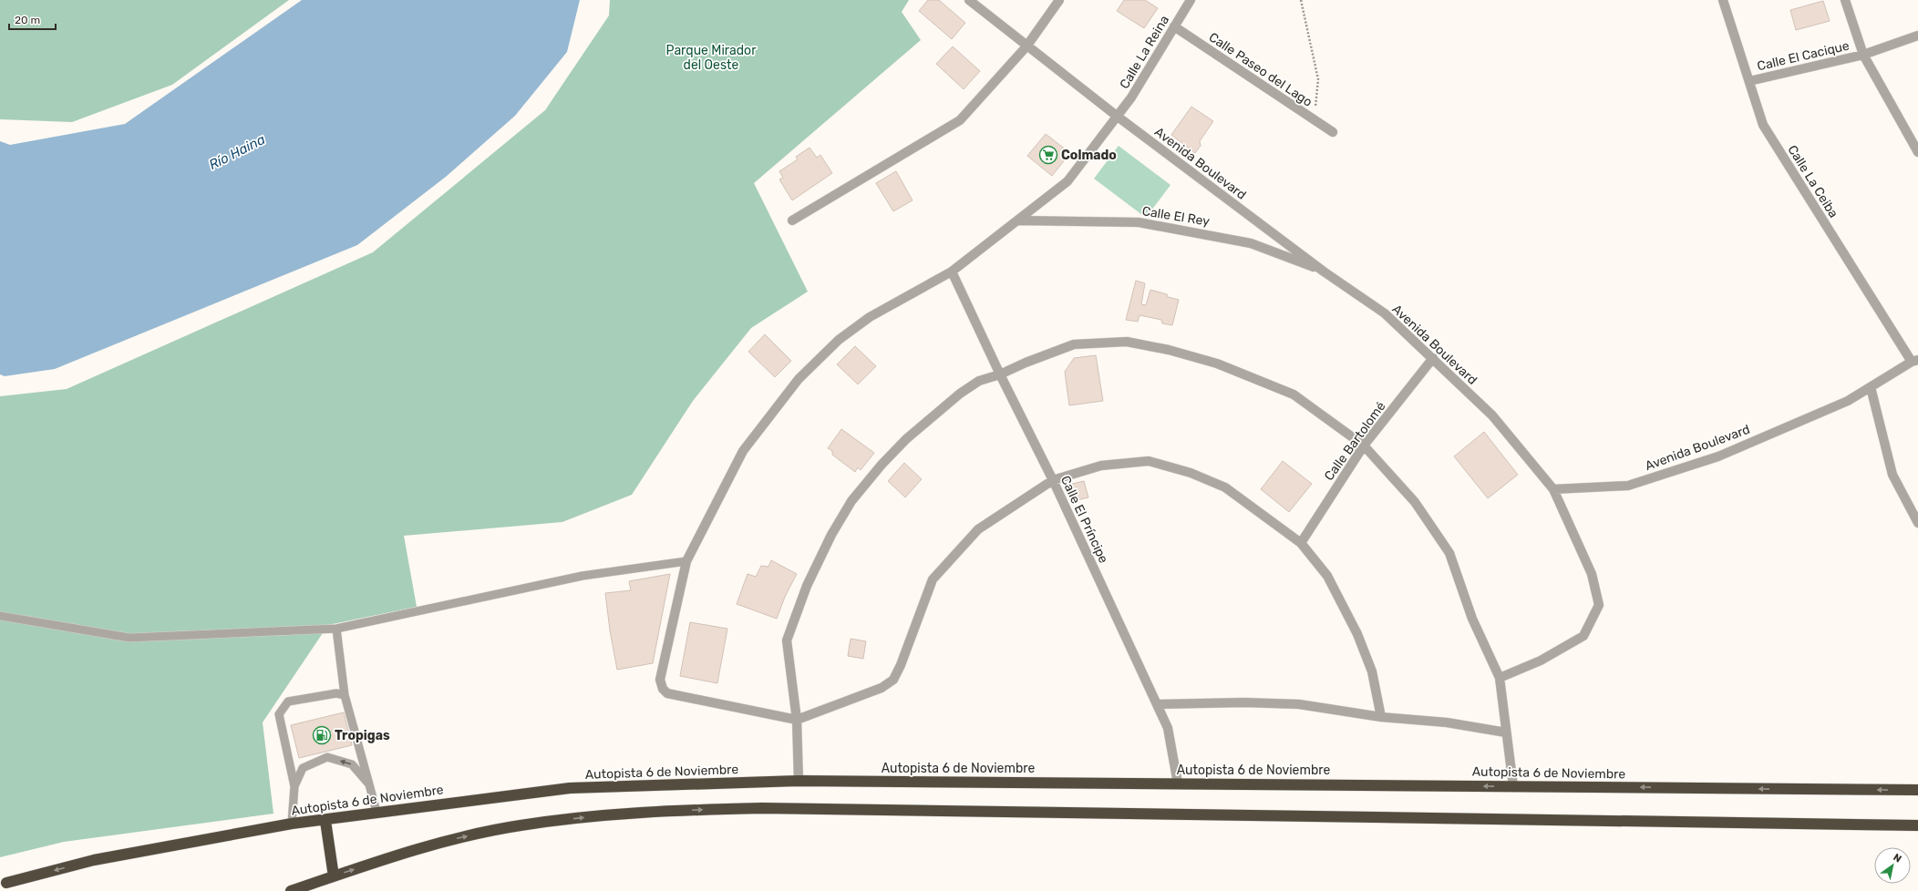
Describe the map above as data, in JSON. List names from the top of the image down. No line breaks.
{"streets":{"highway":["Autopista 6 de Noviembre"],"street":["Calle La Reina","Calle El Cacique","Calle Paseo del Lago","Avenida Boulevard","Calle La Ceiba","Calle El Rey","Calle Bartolomé","Calle El Príncipe"]},"crossings":[["Calle La Reina","Calle Paseo del Lago"],["Calle La Reina","Avenida Boulevard"],["Calle La Reina","Calle El Rey"],["Calle La Reina","Calle El Príncipe"],["Calle El Cacique","Calle La Ceiba"],["Avenida Boulevard","Calle La Ceiba"],["Avenida Boulevard","Calle El Rey"],["Avenida Boulevard","Calle Bartolomé"],["Calle El Príncipe","Autopista 6 de Noviembre"]],"water":["Río Haina"],"parks":["Parque Mirador del Oeste"],"places":{"supermarket":["Colmado"],"fuel station":["Tropigas"]},"scale_bar":"20 m","north":"top right"}
